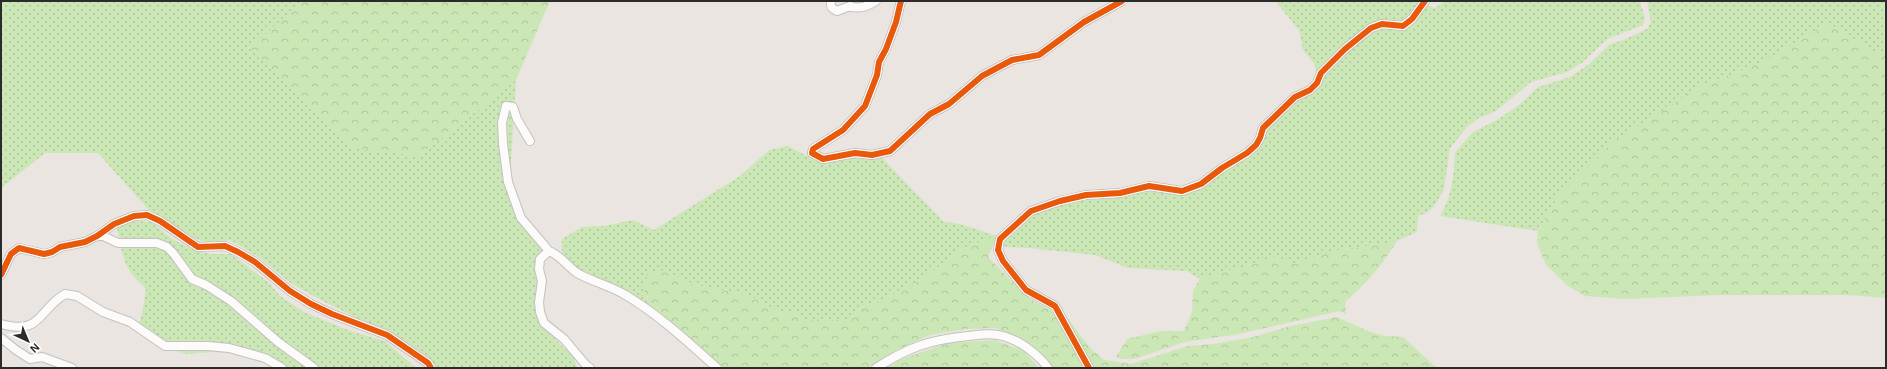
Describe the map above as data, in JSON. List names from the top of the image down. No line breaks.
{"north":"bottom right"}
